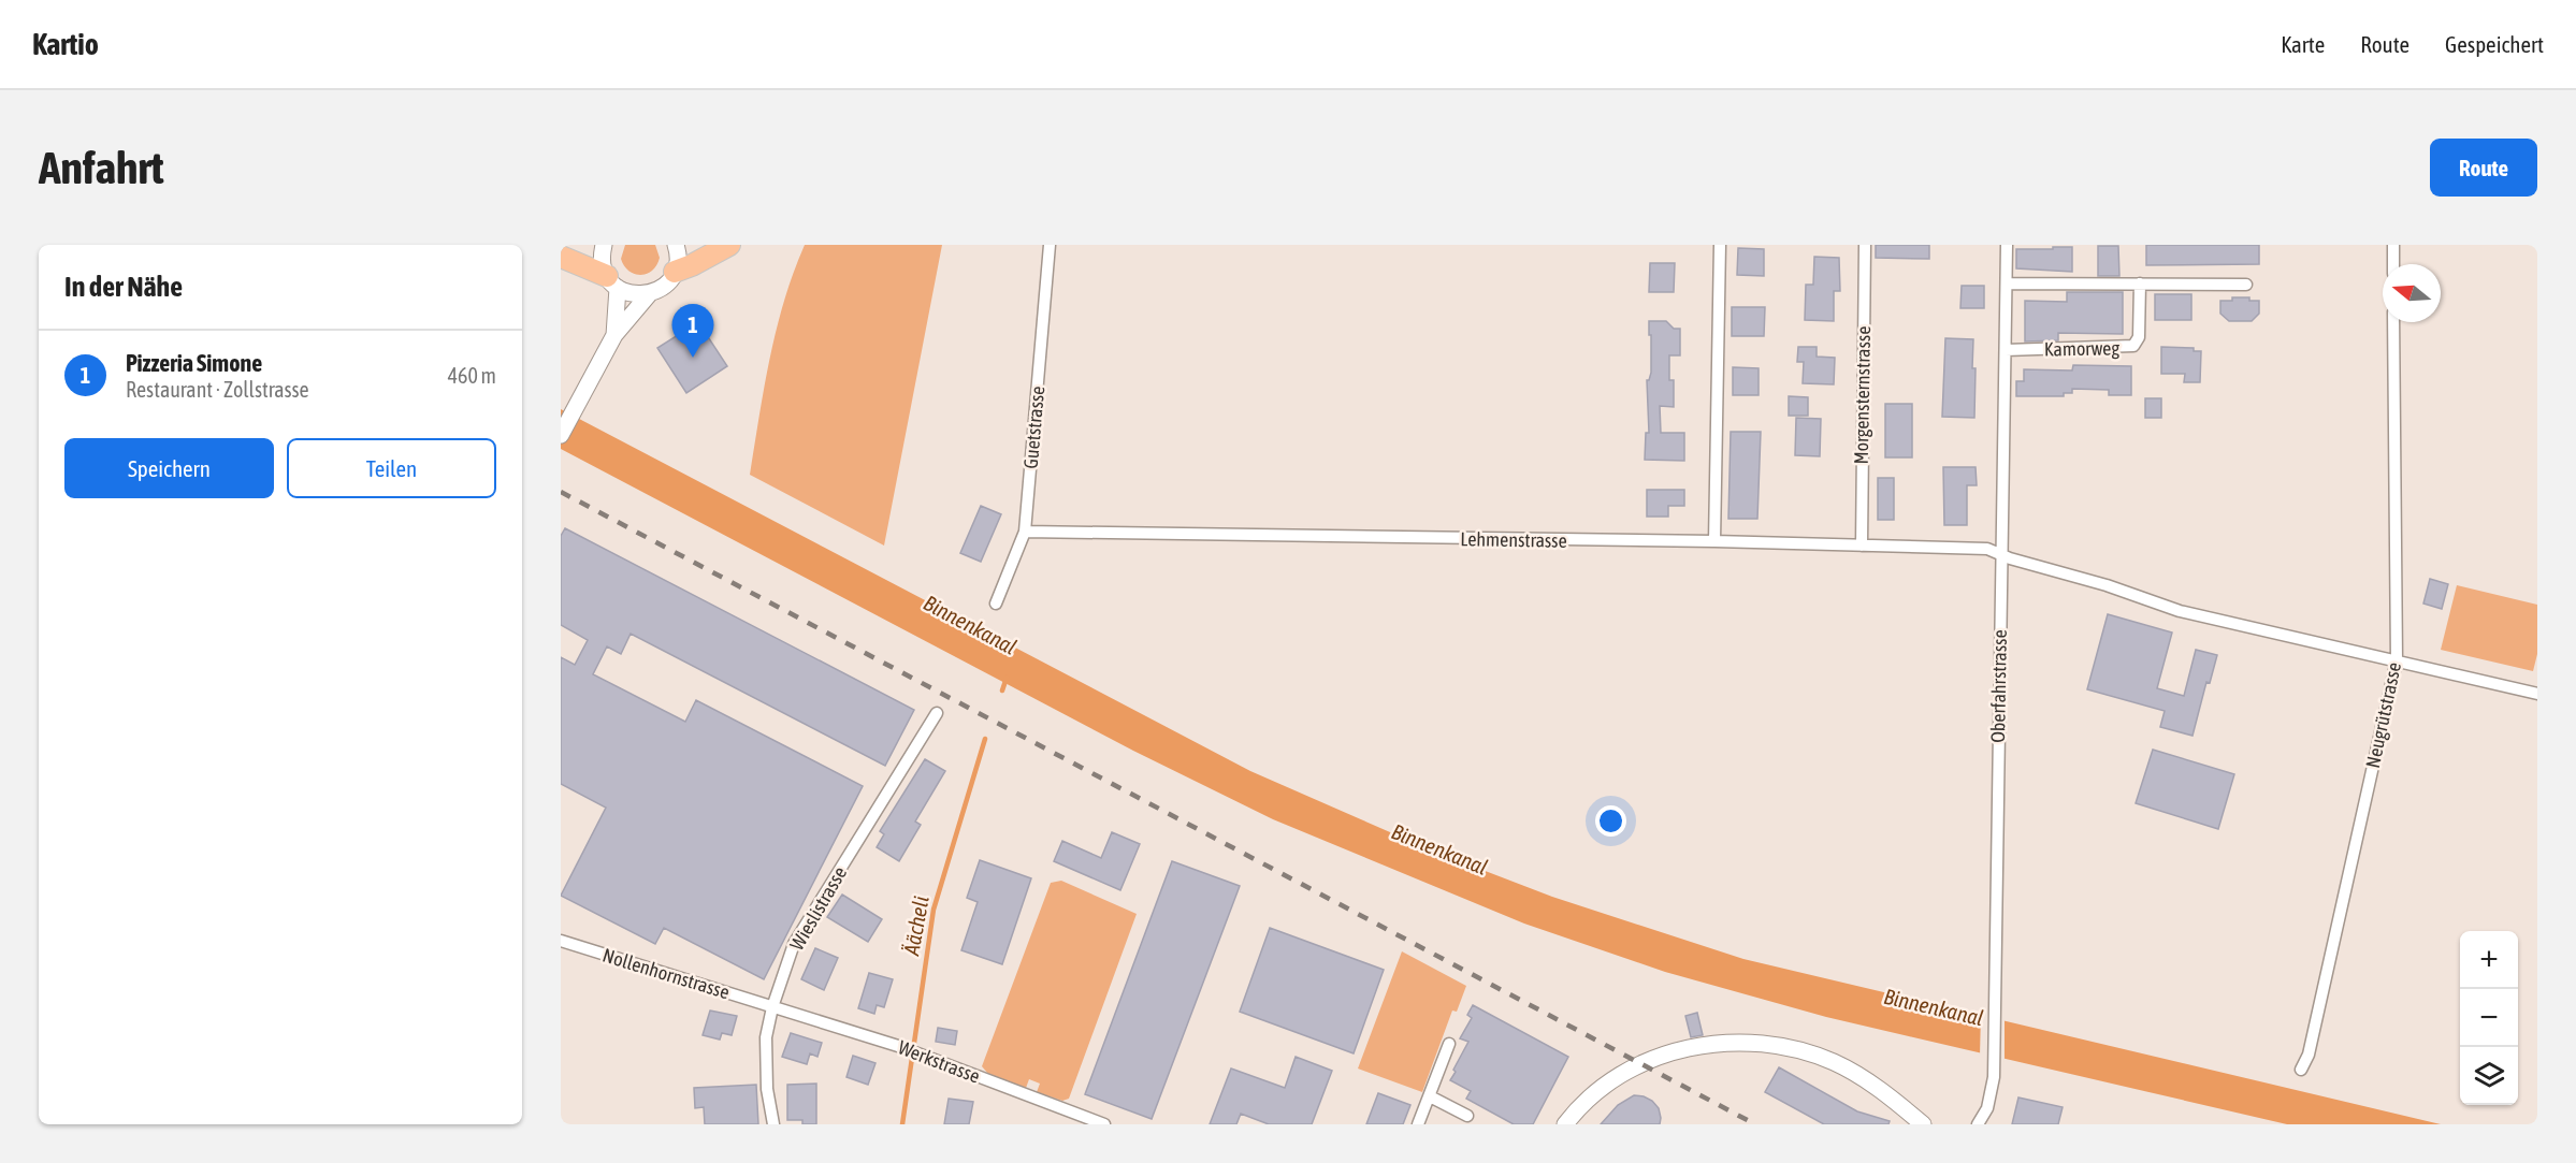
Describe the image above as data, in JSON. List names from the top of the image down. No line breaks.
{"streets":{"street":["Kamorweg","Morgensternstrasse","Guetstrasse","Lehmenstrasse","Oberfahrstrasse","Neugrütstrasse","Wieslistrasse","Nollenhornstrasse","Werkstrasse"]},"crossings":[["Kamorweg","Oberfahrstrasse"],["Morgensternstrasse","Lehmenstrasse"],["Guetstrasse","Lehmenstrasse"],["Lehmenstrasse","Oberfahrstrasse"],["Lehmenstrasse","Neugrütstrasse"],["Wieslistrasse","Nollenhornstrasse"],["Wieslistrasse","Werkstrasse"],["Nollenhornstrasse","Werkstrasse"]],"water":["Binnenkanal","Äächeli"],"north":"left","page":{"header":"Kartio","nav":["Karte","Route","Gespeichert"],"buttons":["Route",["Speichern","Teilen"]],"title":"Anfahrt","heading":"In der Nähe","pins":"1","list":[{"mark":"1","name":"Pizzeria Simone","note":"Restaurant · Zollstrasse","value":"460 m"}],"map_buttons":["+","−"]}}
